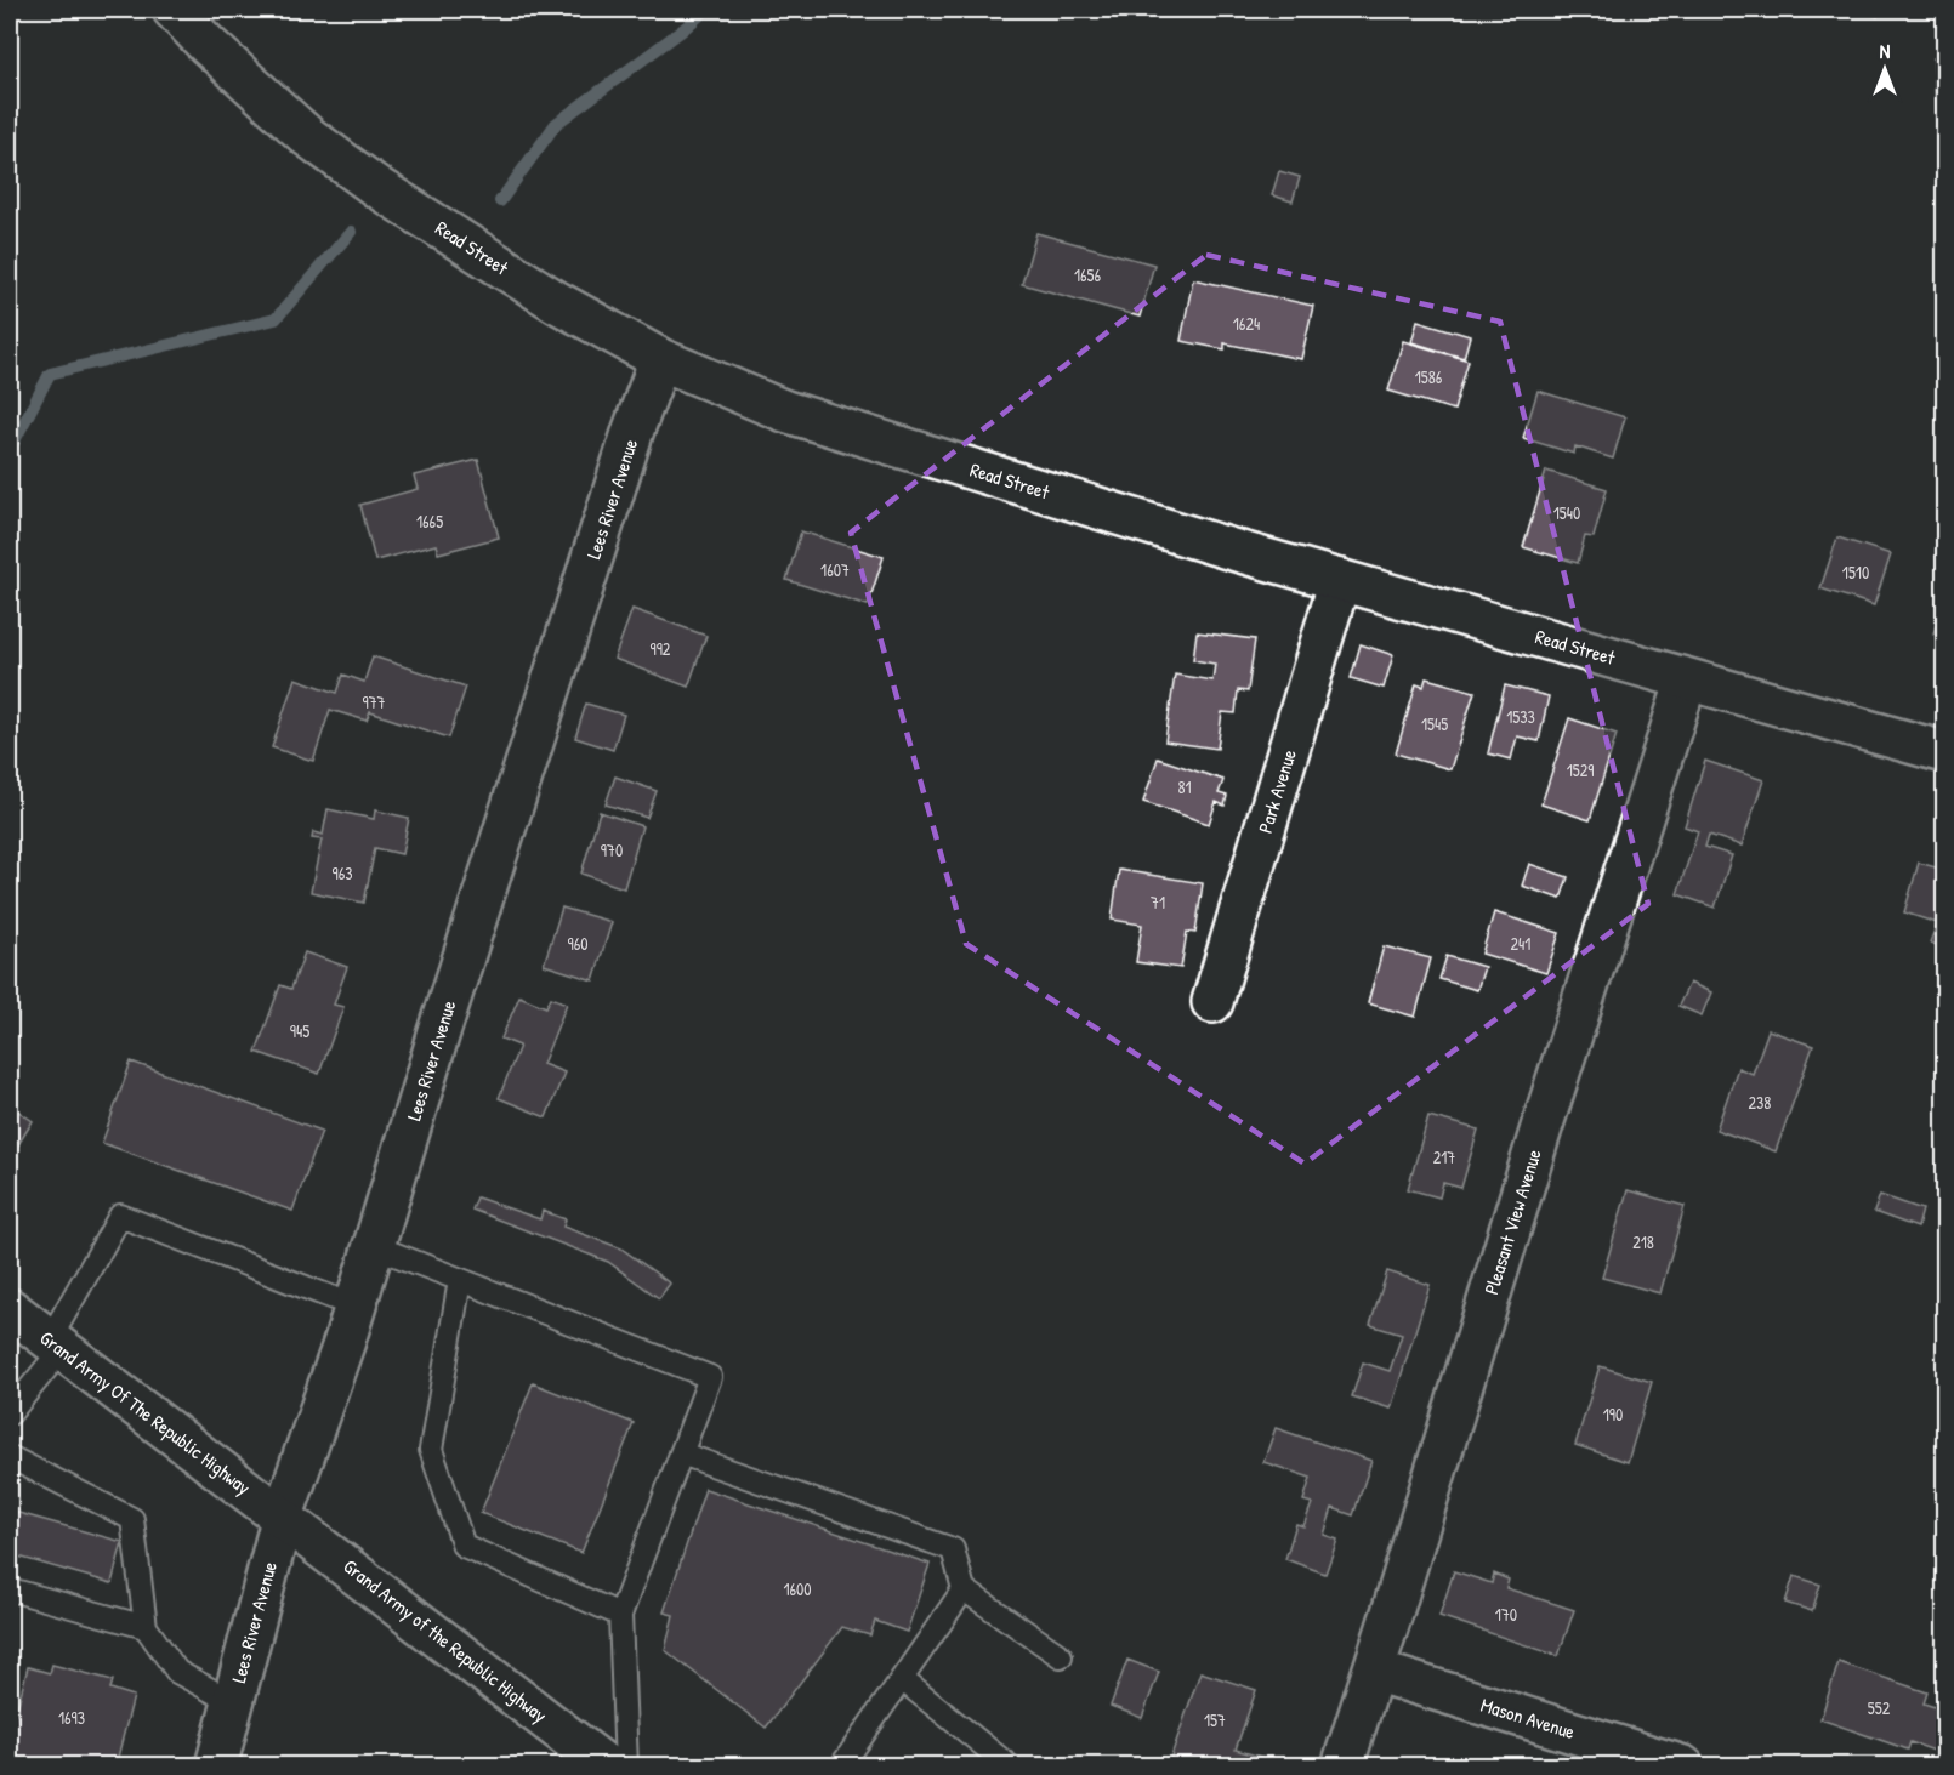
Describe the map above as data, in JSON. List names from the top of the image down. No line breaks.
{"streets":{"main road":["Read Street","Lees River Avenue","Park Avenue","Pleasant View Avenue","Grand Army Of The Republic Highway","Grand Army of the Republic Highway","Mason Avenue"]},"crossings":[["Read Street","Lees River Avenue"],["Read Street","Park Avenue"],["Read Street","Pleasant View Avenue"],["Lees River Avenue","Grand Army Of The Republic Highway"],["Lees River Avenue","Grand Army of the Republic Highway"],["Pleasant View Avenue","Mason Avenue"],["Grand Army Of The Republic Highway","Grand Army of the Republic Highway"]],"house_numbers":["1656","1624","1586","1540","1665","1607","1510","992","977","1533","1545","1529","81","970","963","71","960","241","945","238","217","218","190","1600","170","552","1693","157"],"north":"top"}
